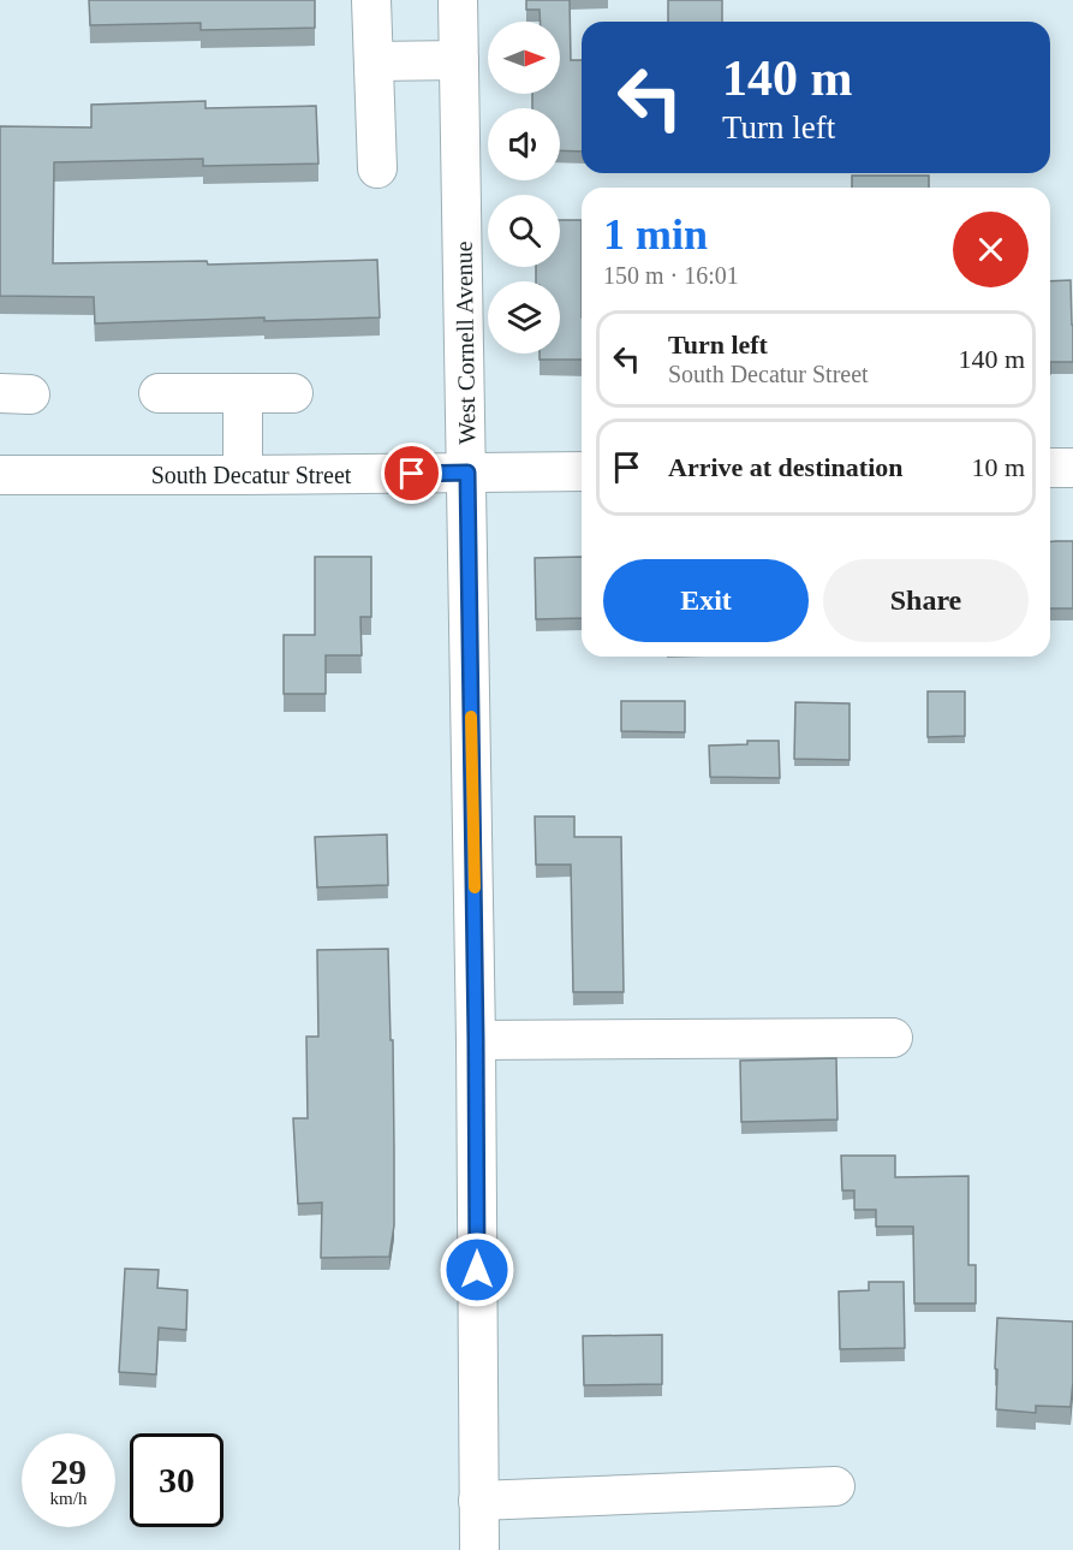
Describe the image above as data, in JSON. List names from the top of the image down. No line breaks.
{"streets":{"street":["West Cornell Avenue","South Decatur Street"]},"crossings":[["West Cornell Avenue","South Decatur Street"]],"north":"right","page":{"turn":["140 m","Turn left"],"heading":["1 min","150 m · 16:01"],"list":[{"name":"Turn left","note":"South Decatur Street","value":"140 m"},{"name":"Arrive at destination","value":"10 m"}],"buttons":["Exit","Share"],"speed":"29 km/h","limit":"30"}}
